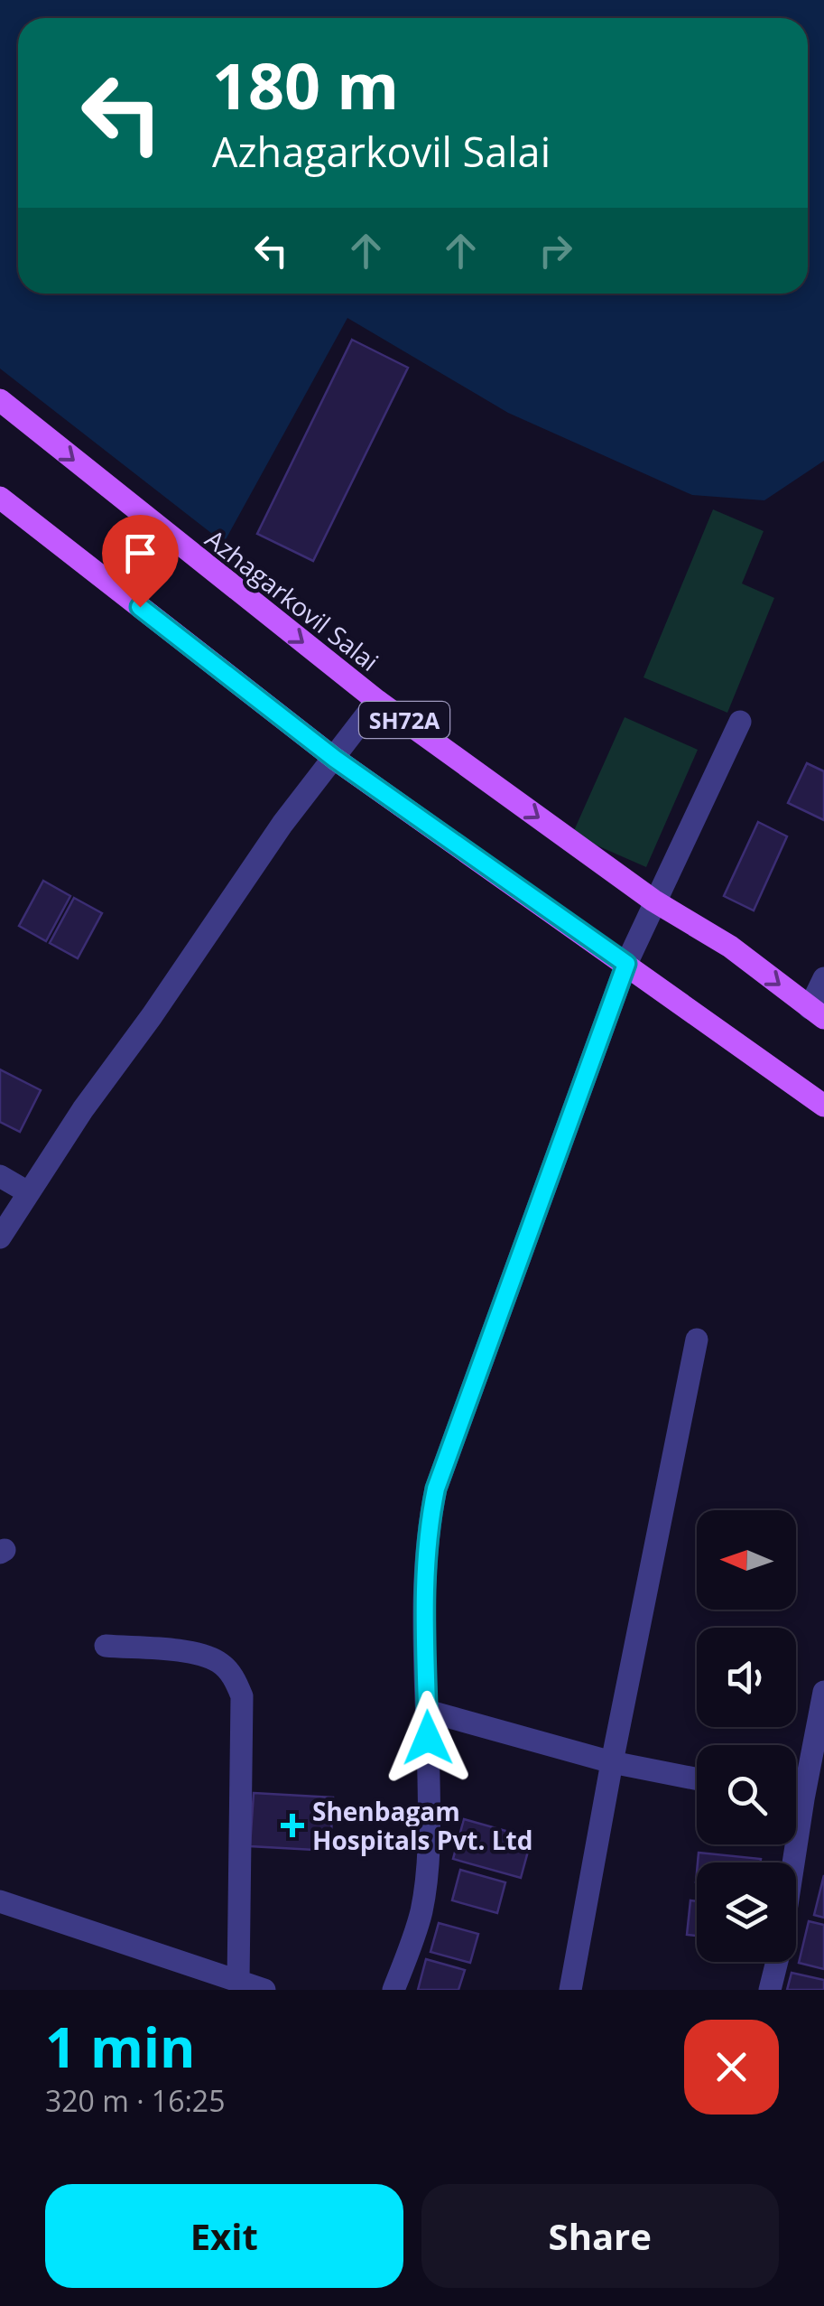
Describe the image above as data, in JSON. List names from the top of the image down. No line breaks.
{"streets":{"main road":["Azhagarkovil Salai","SH72A"]},"places":{"health":["Shenbagam Hospitals Pvt. Ltd"]},"north":"left","page":{"turn":["180 m","Azhagarkovil Salai"],"heading":["1 min","320 m · 16:25"],"buttons":["Exit","Share"]}}
